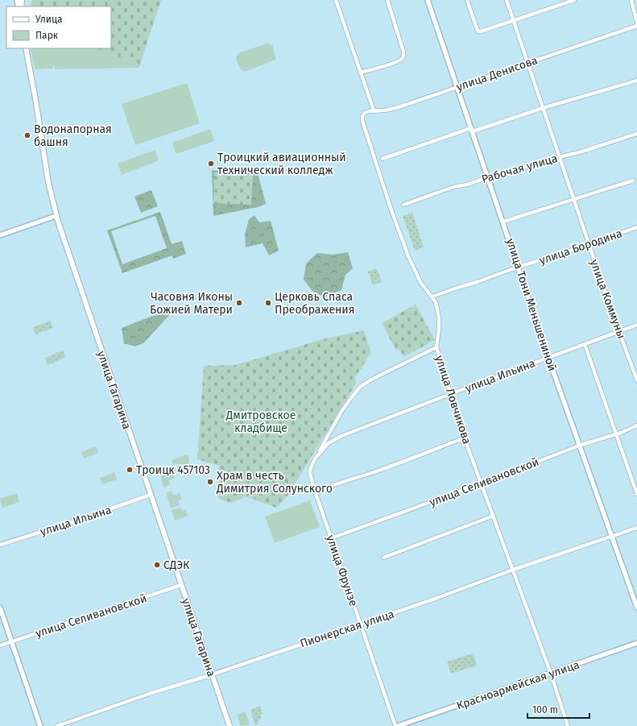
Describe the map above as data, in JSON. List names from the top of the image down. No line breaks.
{"streets":{"main road":["улица Гагарина"],"street":["улица Денисова","Рабочая улица","улица Бородина","улица Коммуны","улица Тони Меньшениной","улица Ильина","улица Ловчикова","улица Селивановской","улица Фрунзе","Пионерская улица","Красноармейская улица"]},"crossings":[["улица Денисова","улица Коммуны"],["улица Денисова","улица Тони Меньшениной"],["улица Денисова","улица Ловчикова"],["Рабочая улица","улица Коммуны"],["Рабочая улица","улица Тони Меньшениной"],["улица Бородина","улица Коммуны"],["улица Бородина","улица Тони Меньшениной"],["улица Бородина","улица Ловчикова"],["улица Коммуны","улица Ильина"],["улица Тони Меньшениной","улица Ильина"],["улица Тони Меньшениной","улица Селивановской"],["улица Тони Меньшениной","Пионерская улица"],["улица Ильина","улица Гагарина"],["улица Ильина","улица Ловчикова"],["улица Ильина","улица Фрунзе"],["улица Гагарина","улица Селивановской"],["улица Гагарина","Пионерская улица"],["улица Ловчикова","улица Селивановской"],["улица Ловчикова","Пионерская улица"],["улица Ловчикова","Красноармейская улица"],["улица Селивановской","улица Фрунзе"],["улица Фрунзе","Пионерская улица"]],"parks":["Дмитровское кладбище"],"places":["Водонапорная башня","Троицкий авиационный технический колледж","Часовня Иконы Божией Матери","Церковь Спаса Преображения","Троицк 457103","Храм в честь Димитрия Солунского","СДЭК"],"legend":["Улица","Парк"],"scale_bar":"100 m"}
